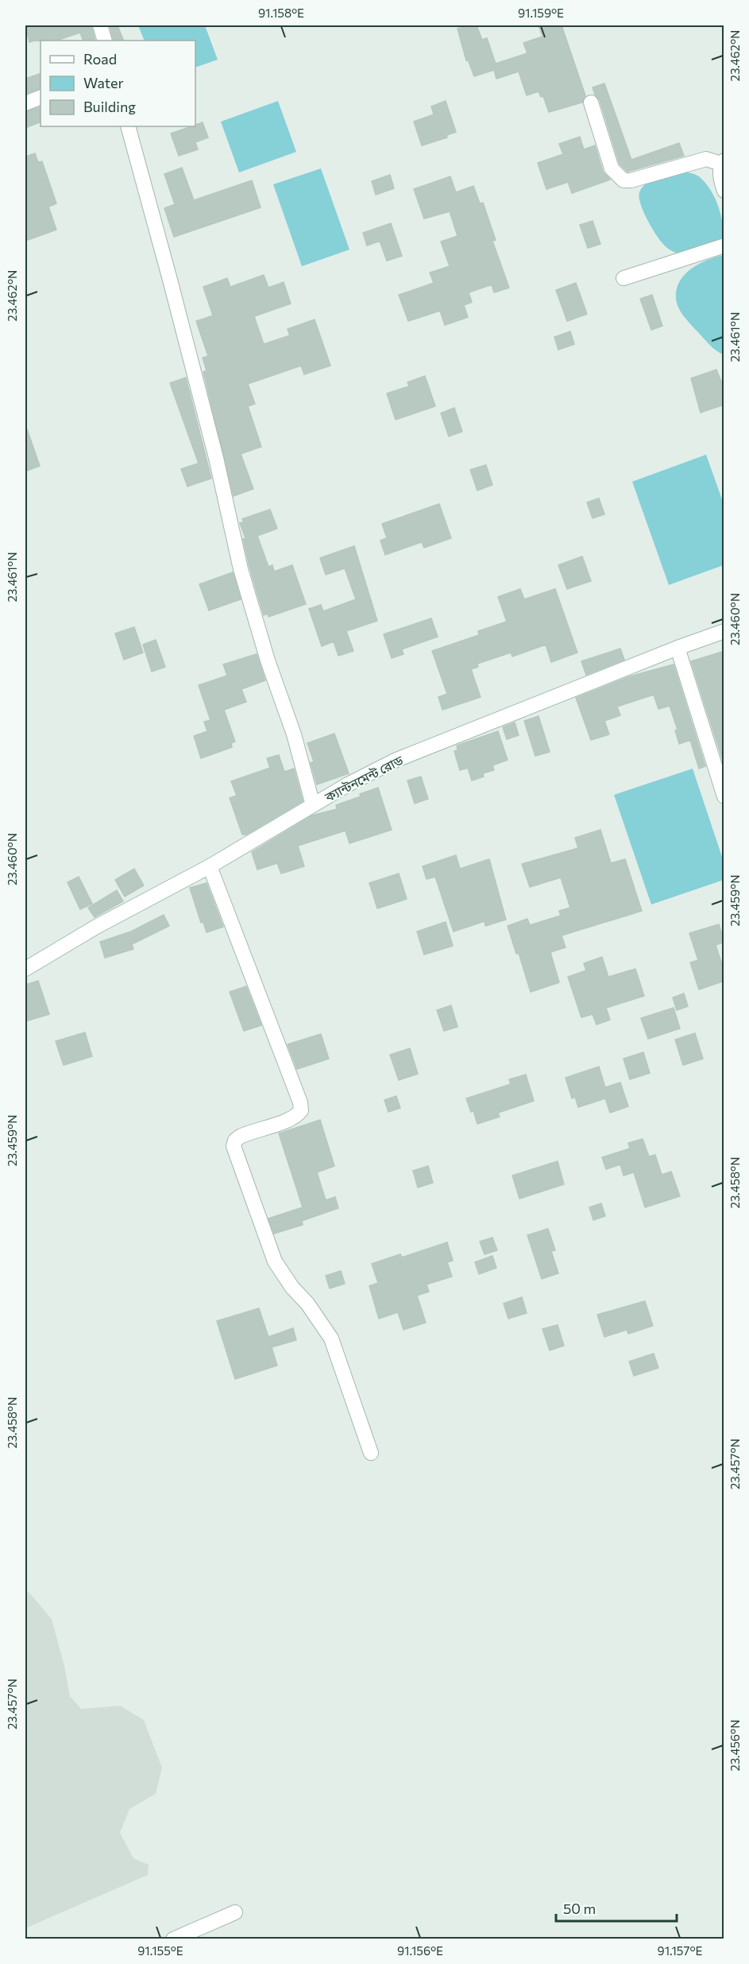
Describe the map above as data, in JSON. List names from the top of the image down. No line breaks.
{"streets":{"street":["ক্যান্টনমেন্ট রোড"]},"legend":["Road","Water","Building"],"scale_bar":"50 m","coordinates":["91.158°E","91.159°E","23.462°N","23.461°N","23.460°N","23.459°N","23.458°N","23.457°N","23.456°N","91.155°E","91.156°E","91.157°E"]}
